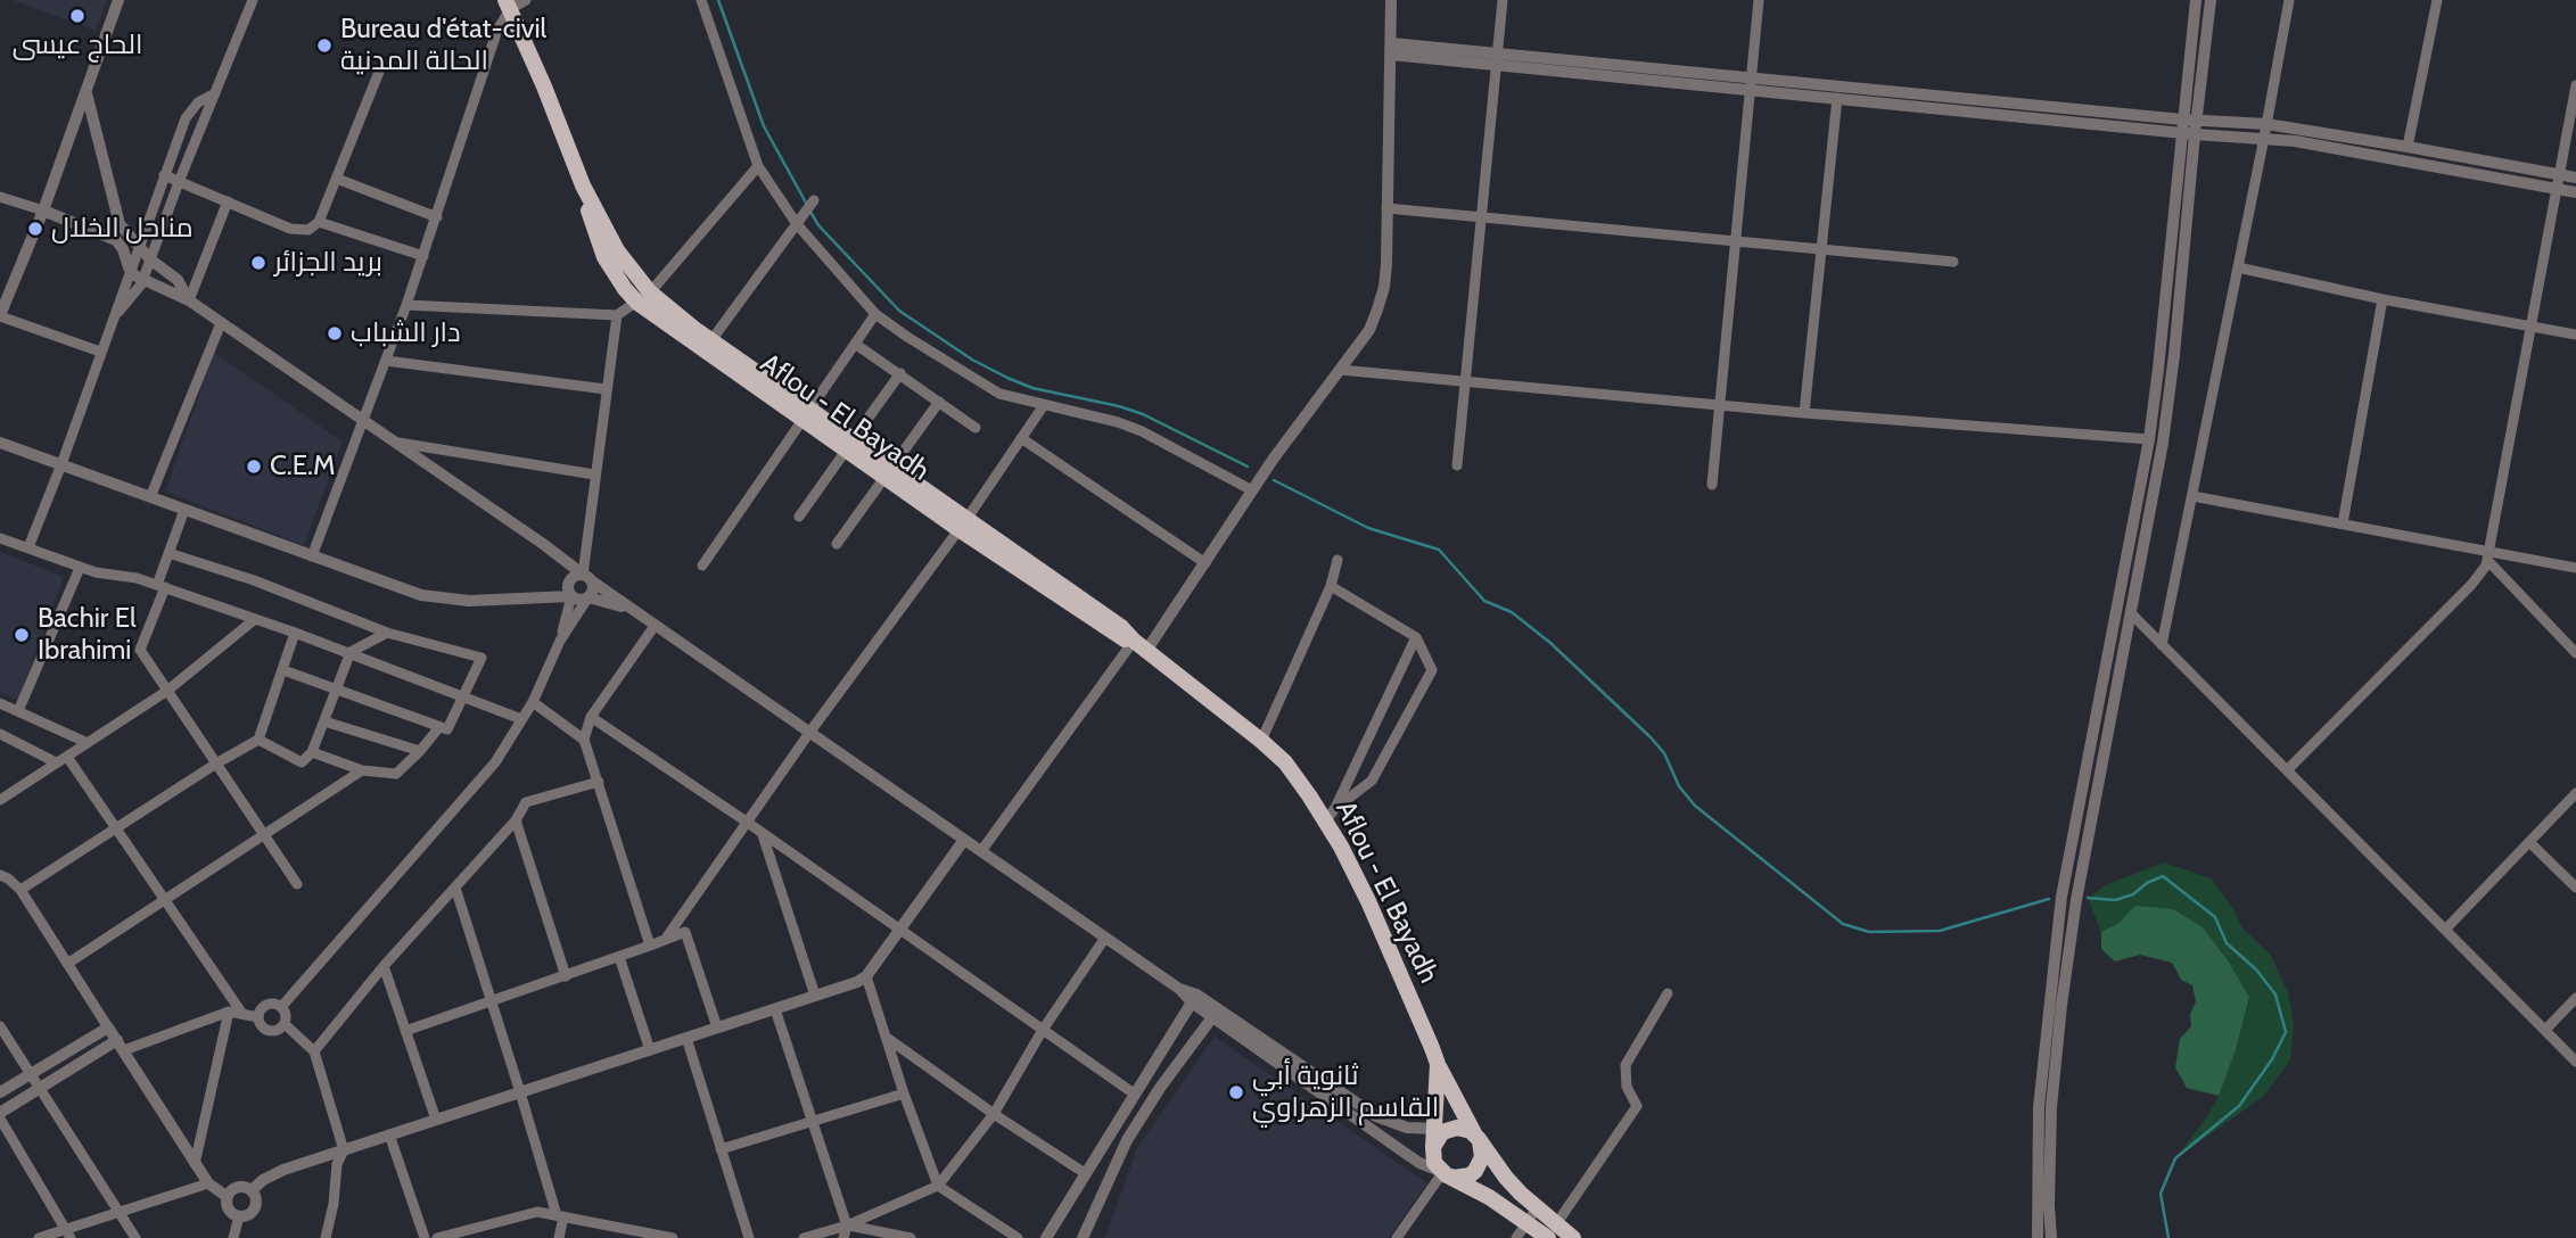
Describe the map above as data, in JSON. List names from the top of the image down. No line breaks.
{"streets":{"main road":["Aflou - El Bayadh"]},"places":["الحاج عيسى","Bureau d'état-civil الحالة المدنية","مناحل الخلال","بريد الجزائر","دار الشباب","C.E.M","Bachir El Ibrahimi","ثانوية أبي القاسم الزهراوي"]}
